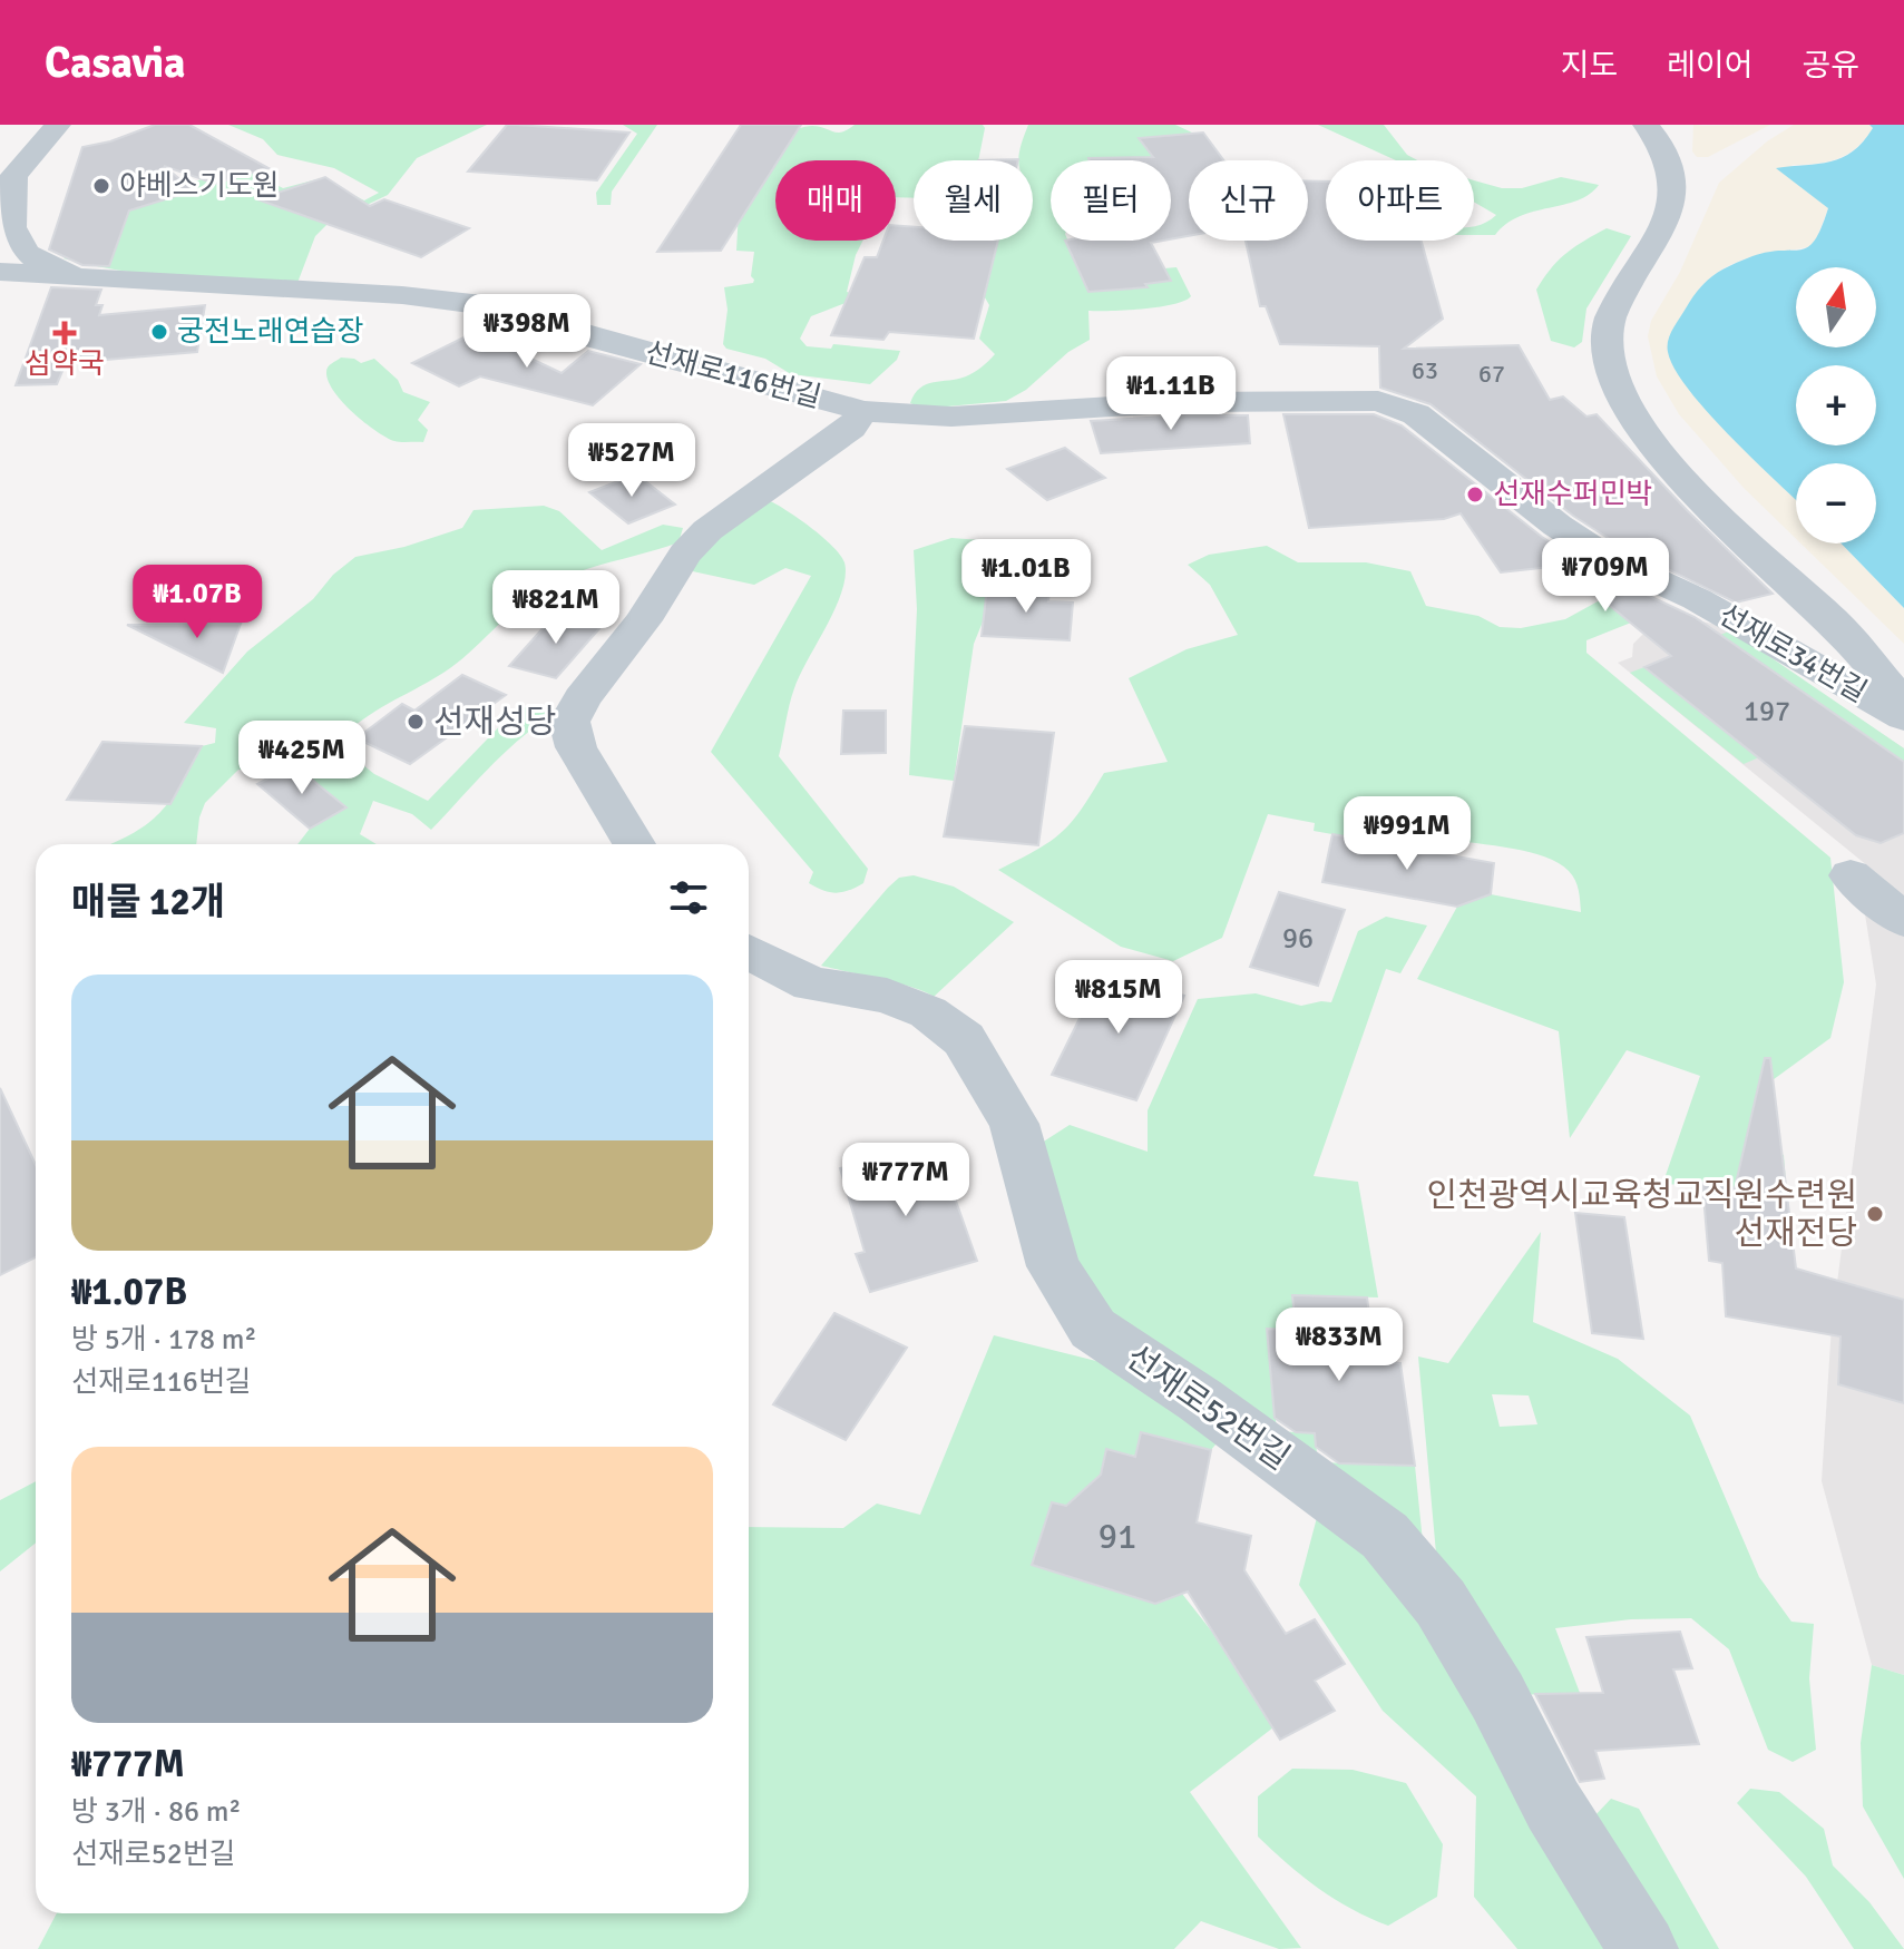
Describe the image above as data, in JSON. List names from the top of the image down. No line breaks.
{"streets":{"street":["선재로116번길","선재로34번길","선재로52번길"]},"crossings":[["선재로116번길","선재로34번길"]],"places":{"other":["야베스기도원","궁전노래연습장","선재수퍼민박","선재성당","인천광역시교육청교직원수련원 선재전당"],"health":["섬약국"]},"house_numbers":["63","67","197","96","91"],"north":"top","page":{"header":"Casavia","nav":["지도","레이어","공유"],"chip":["매매","월세","필터","신규","아파트"],"map_buttons":["+","−"],"price":["₩398M","₩1.11B","₩527M","₩709M","₩1.01B","₩1.07B","₩821M","₩425M","₩991M","₩815M","₩777M","₩833M"],"heading":"매물 12개","list":[{"name":"₩1.07B","note":"방 5개 · 178 m² · 선재로116번길"},{"name":"₩777M","note":"방 3개 · 86 m² · 선재로52번길"}]}}
